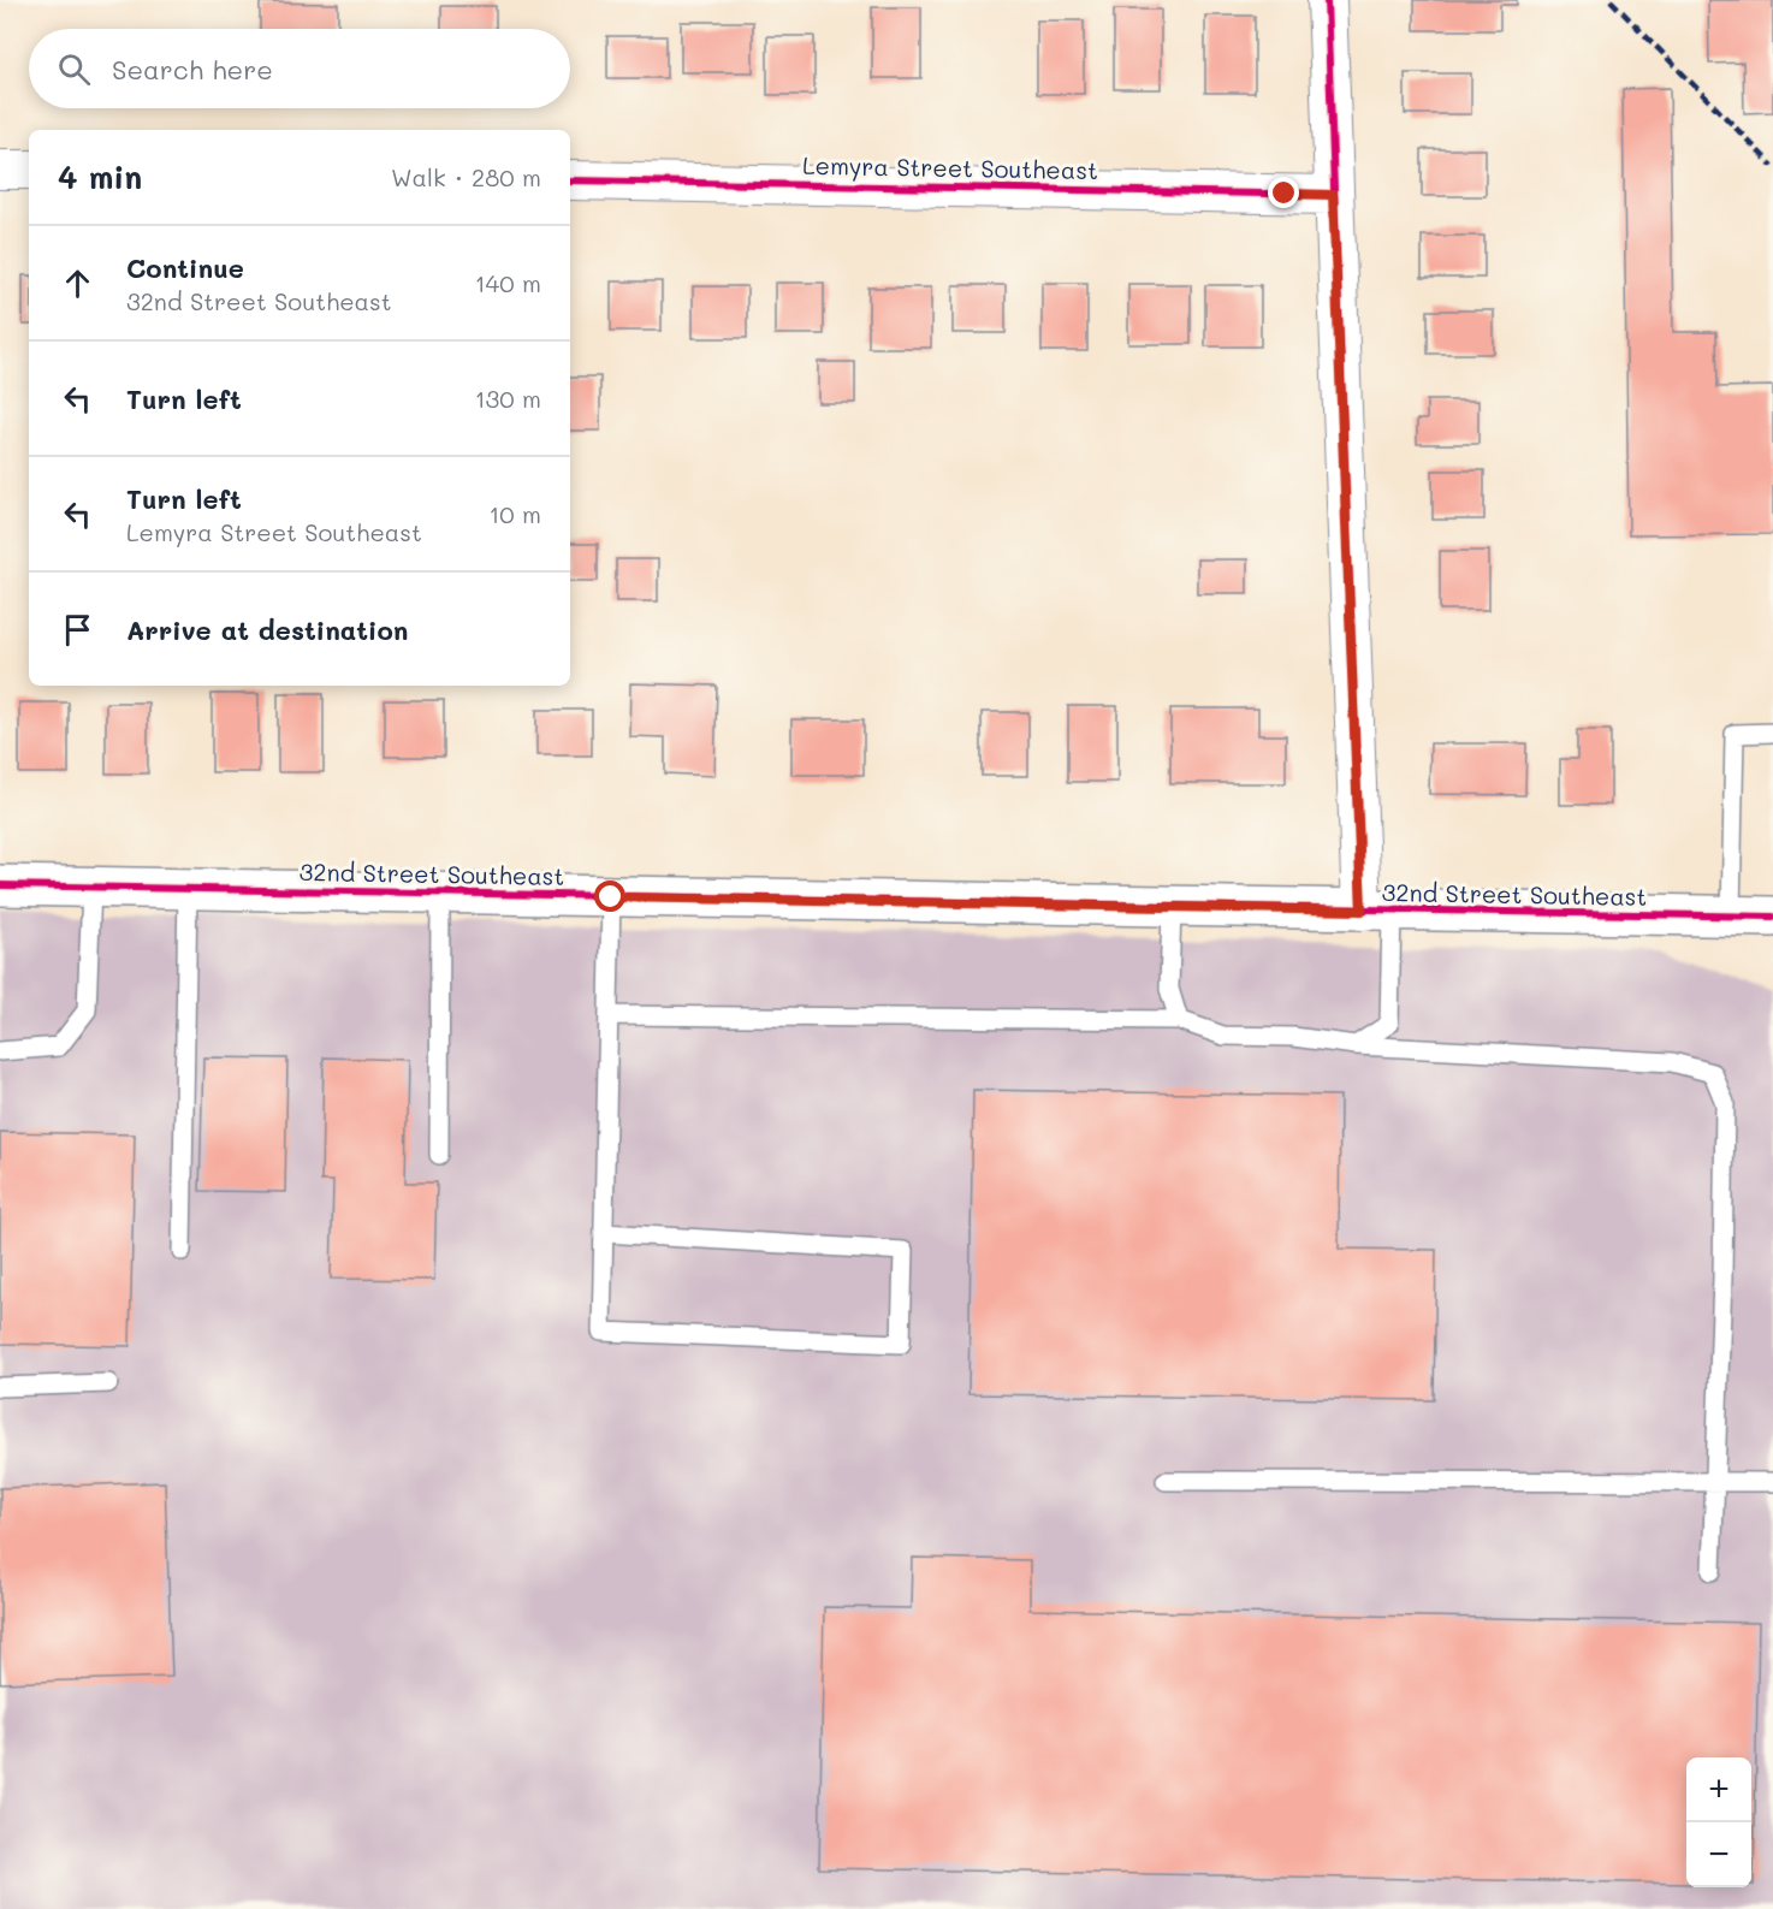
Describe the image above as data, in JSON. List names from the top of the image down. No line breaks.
{"streets":{"street":["Lemyra Street Southeast","32nd Street Southeast"]},"page":{"search":"Search here","heading":["4 min","Walk · 280 m"],"list":[["Continue","32nd Street Southeast","140 m"],["Turn left","130 m"],["Turn left","Lemyra Street Southeast","10 m"],"Arrive at destination"],"map_buttons":["+","−"]}}
